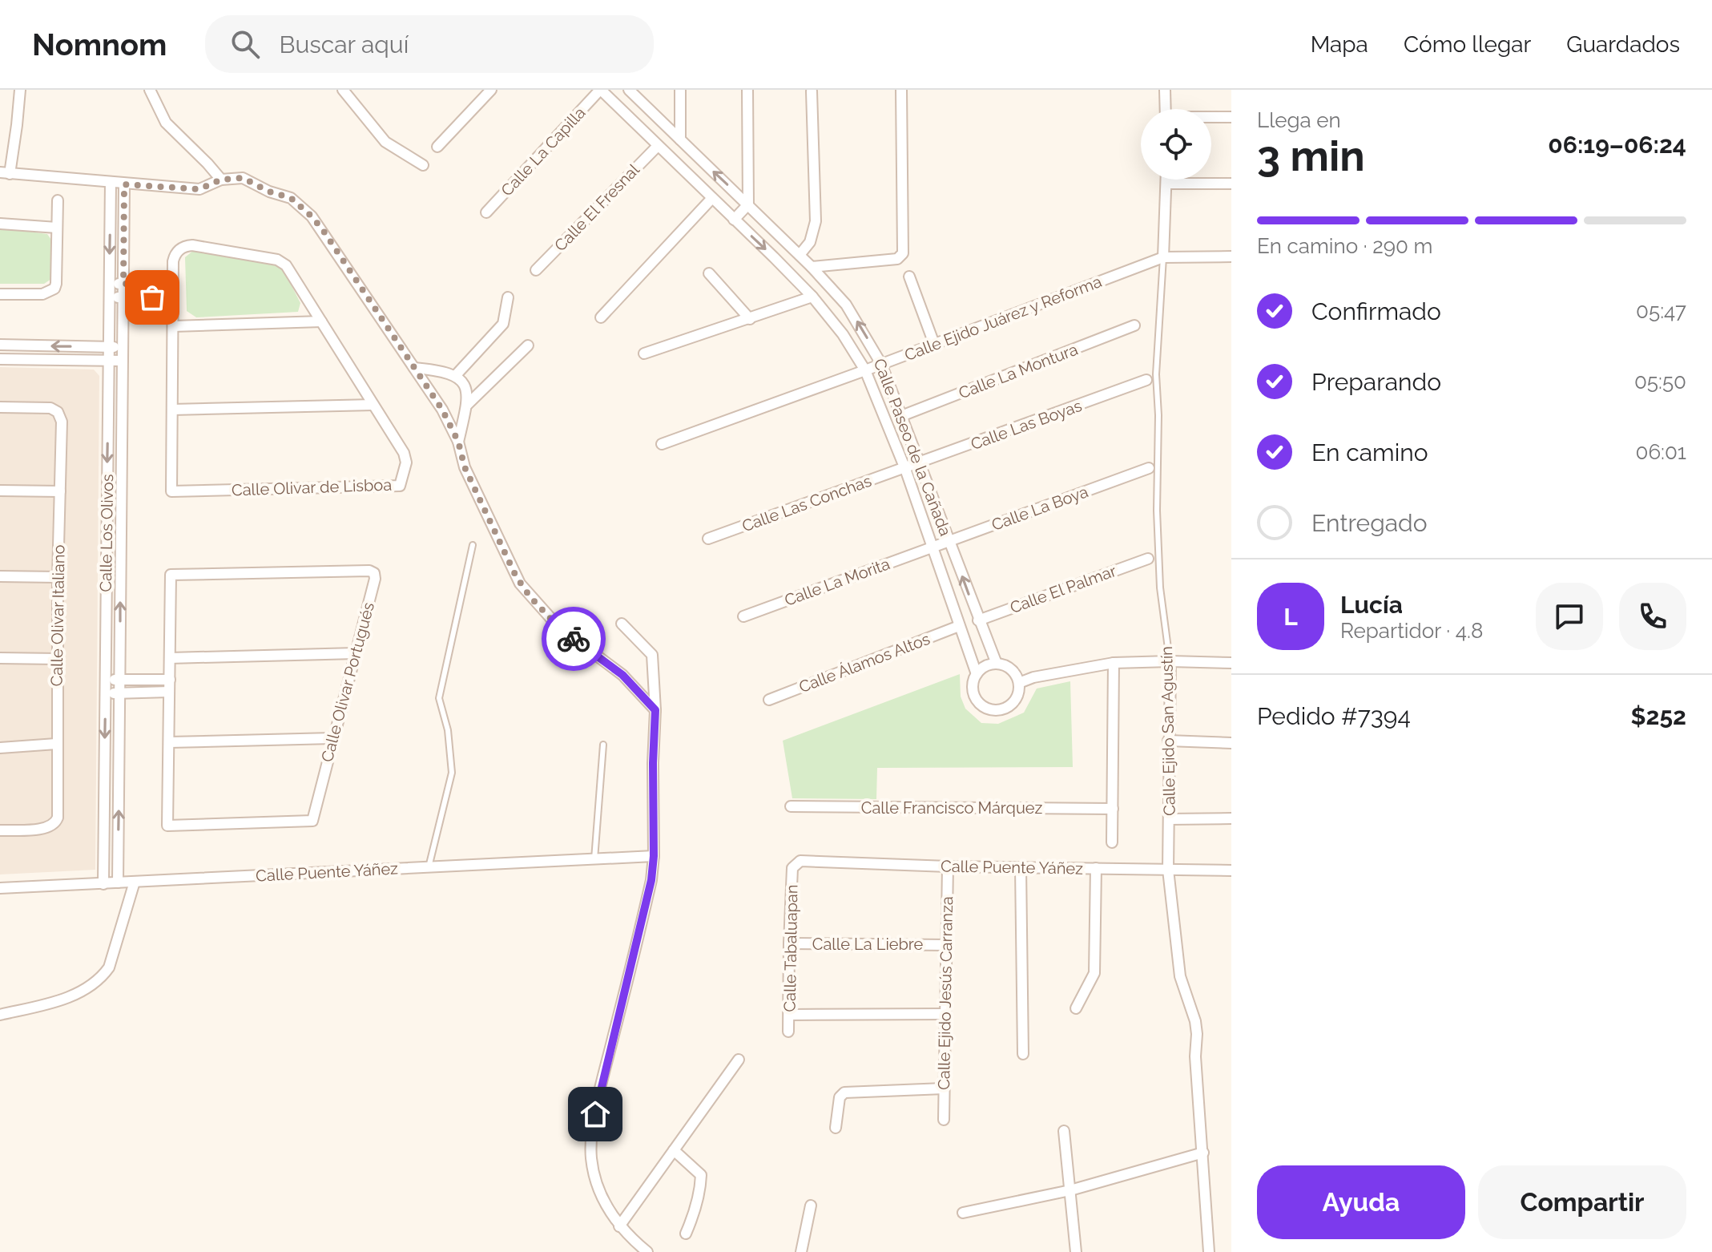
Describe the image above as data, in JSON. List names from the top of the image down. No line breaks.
{"streets":{"street":["Calle La Capilla","Calle El Fresnal","Calle Ejido Juárez y Reforma","Calle La Montura","Calle Las Boyas","Calle Paseo de la Cañada","Calle Olivar de Lisboa","Calle Las Conchas","Calle La Boya","Calle Los Olivos","Calle La Morita","Calle El Palmar","Calle Olivar Italiano","Calle Álamos Altos","Calle Olivar Portugués","Calle Ejido San Agustín","Calle Francisco Márquez","Calle Puente Yáñez","Calle La Liebre","Calle Tabaluapan","Calle Ejido Jesús Carranza"]},"crossings":[["Calle La Capilla","Calle Paseo de la Cañada"],["Calle El Fresnal","Calle Paseo de la Cañada"],["Calle Ejido Juárez y Reforma","Calle Paseo de la Cañada"],["Calle Ejido Juárez y Reforma","Calle Ejido San Agustín"],["Calle La Montura","Calle Paseo de la Cañada"],["Calle Las Boyas","Calle Paseo de la Cañada"],["Calle Las Boyas","Calle Las Conchas"],["Calle Paseo de la Cañada","Calle Las Conchas"],["Calle Paseo de la Cañada","Calle La Boya"],["Calle Paseo de la Cañada","Calle La Morita"],["Calle Paseo de la Cañada","Calle El Palmar"],["Calle Paseo de la Cañada","Calle Álamos Altos"],["Calle La Boya","Calle La Morita"],["Calle Los Olivos","Calle Puente Yáñez"],["Calle Ejido San Agustín","Calle Puente Yáñez"],["Calle Puente Yáñez","Calle Tabaluapan"],["Calle Puente Yáñez","Calle Ejido Jesús Carranza"],["Calle La Liebre","Calle Tabaluapan"],["Calle La Liebre","Calle Ejido Jesús Carranza"]],"page":{"header":"Nomnom","search":"Buscar aquí","nav":["Mapa","Cómo llegar","Guardados"],"heading":["3 min","Llega en","06:19–06:24"],"panel":["Lucía","Repartidor · 4.8","Pedido #7394","$252"],"bar":"En camino · 290 m","list":[["Confirmado","05:47"],["Preparando","05:50"],["En camino","06:01"],"Entregado"],"round":"L","buttons":["Ayuda","Compartir"]}}
